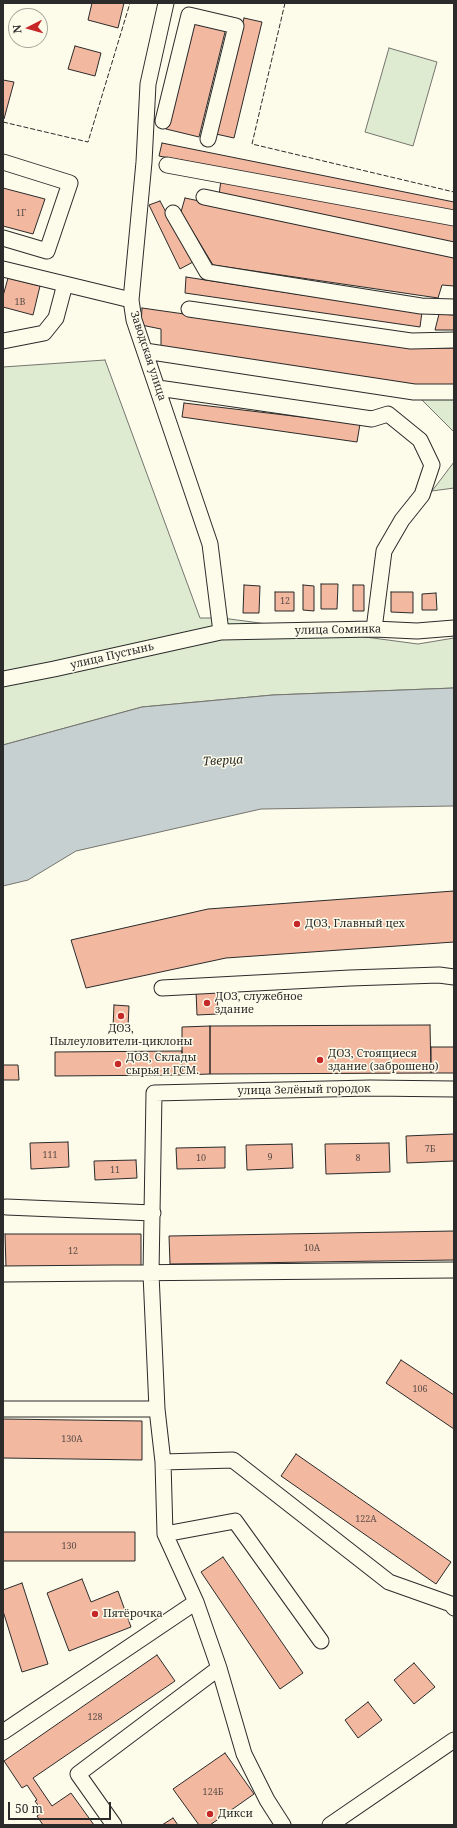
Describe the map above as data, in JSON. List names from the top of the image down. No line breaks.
{"streets":{"street":["Заводская улица","улица Соминка","улица Пустынь","улица Зелёный городок"]},"crossings":[["Заводская улица","улица Соминка"],["Заводская улица","улица Пустынь"],["улица Соминка","улица Пустынь"]],"water":["Тверца"],"places":["ДОЗ, Главный цех","ДОЗ, служебное здание","ДОЗ, Пылеуловители-циклоны","ДОЗ, Стоящиеся здание (заброшено)","ДОЗ, Склады сырья и ГСМ.","Пятёрочка","Дикси"],"house_numbers":["1Г","1В","12","7Б","111","9","10","8","11","10А","12","106","130А","122А","130","128","124Б"],"scale_bar":"50 m","north":"left"}
